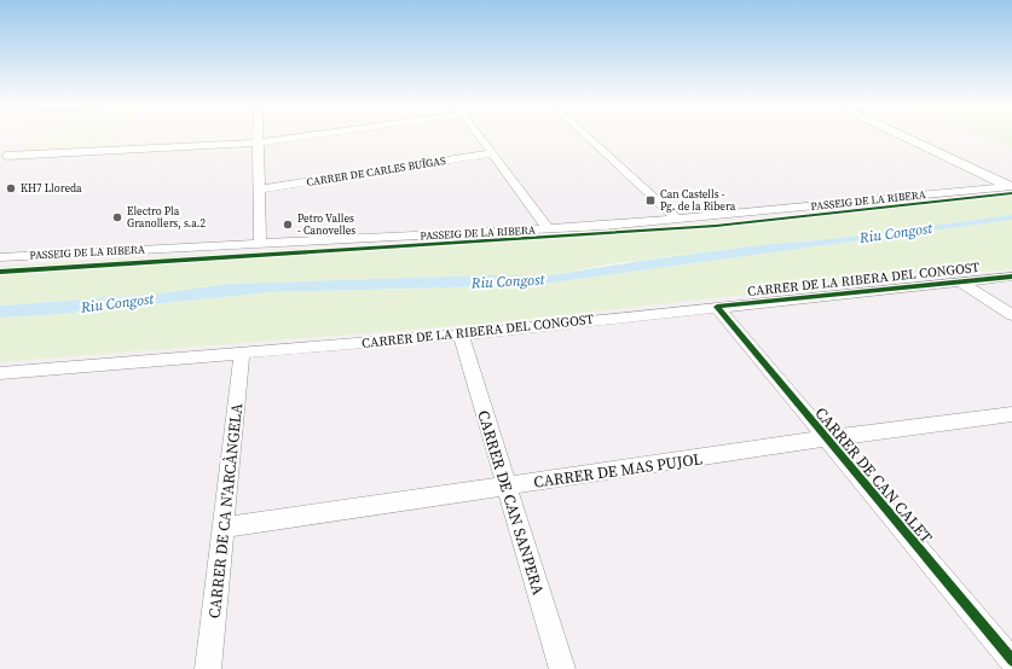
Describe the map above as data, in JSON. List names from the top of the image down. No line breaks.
{"streets":{"street":["CARRER DE CARLES BUÏGAS","PASSEIG DE LA RIBERA","CARRER DE LA RIBERA DEL CONGOST","CARRER DE MAS PUJOL","CARRER DE CAN CALET","CARRER DE CAN SANPERA","CARRER DE CA N'ARCÀNGELA"]},"crossings":[["CARRER DE LA RIBERA DEL CONGOST","CARRER DE CAN CALET"],["CARRER DE LA RIBERA DEL CONGOST","CARRER DE CAN SANPERA"],["CARRER DE LA RIBERA DEL CONGOST","CARRER DE CA N'ARCÀNGELA"],["CARRER DE MAS PUJOL","CARRER DE CAN CALET"],["CARRER DE MAS PUJOL","CARRER DE CAN SANPERA"],["CARRER DE MAS PUJOL","CARRER DE CA N'ARCÀNGELA"]],"water":["Riu Congost"],"places":{"other":["KH7 Lloreda","Electro Pla Granollers, s.a.2","Petro Valles - Canovelles"],"transit":["Can Castells - Pg. de la Ribera"]}}
